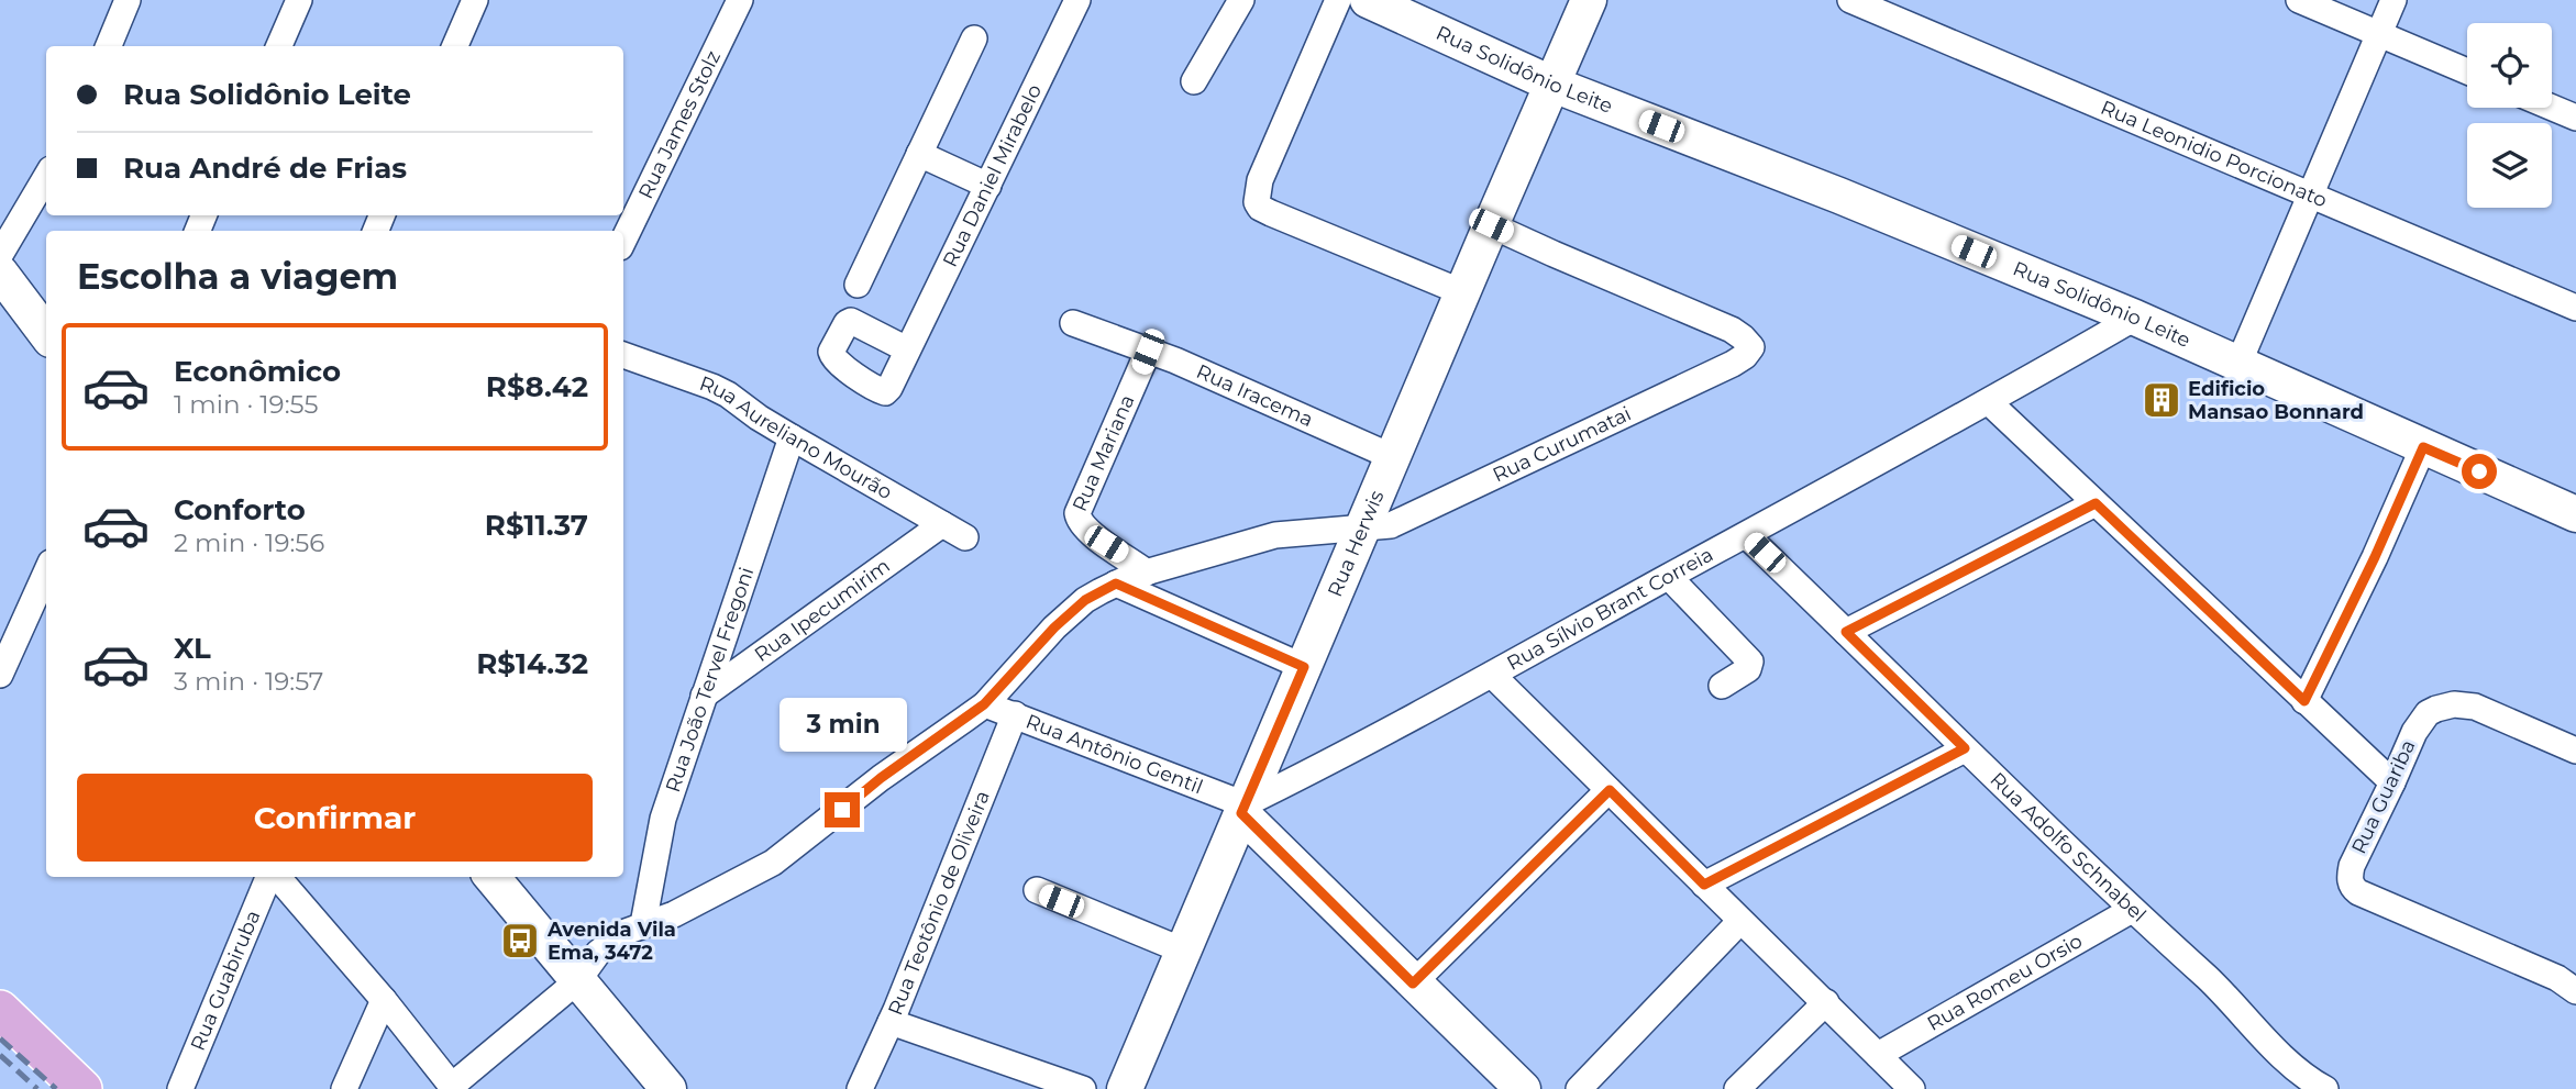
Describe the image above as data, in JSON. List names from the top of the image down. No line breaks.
{"streets":{"main road":["Rua Solidônio Leite","Rua Herwis"],"street":["Rua James Stolz","Rua Leonidio Porcionato","Rua Daniel Mirabelo","Rua Iracema","Rua Aureliano Mourão","Rua Curumatai","Rua Mariana","Rua Sílvio Brant Correia","Rua Ipecumirim","Rua João Tervel Fregoni","Rua Antônio Gentil","Rua Guariba","Rua Adolfo Schnabel","Rua Teotônio de Oliveira","Rua Guabiruba","Rua Romeu Orsio"]},"crossings":[["Rua Solidônio Leite","Rua Herwis"],["Rua Solidônio Leite","Rua Sílvio Brant Correia"],["Rua Iracema","Rua Mariana"],["Rua Iracema","Rua Herwis"],["Rua Aureliano Mourão","Rua Ipecumirim"],["Rua Aureliano Mourão","Rua João Tervel Fregoni"],["Rua Curumatai","Rua Mariana"],["Rua Curumatai","Rua Herwis"],["Rua Curumatai","Rua João Tervel Fregoni"],["Rua Curumatai","Rua Antônio Gentil"],["Rua Herwis","Rua Sílvio Brant Correia"],["Rua Herwis","Rua Antônio Gentil"],["Rua Sílvio Brant Correia","Rua Antônio Gentil"],["Rua Sílvio Brant Correia","Rua Adolfo Schnabel"],["Rua Ipecumirim","Rua João Tervel Fregoni"],["Rua Antônio Gentil","Rua Teotônio de Oliveira"],["Rua Adolfo Schnabel","Rua Romeu Orsio"]],"places":{"building":["Edificio Mansao Bonnard"],"bus stop":["Avenida Vila Ema, 3472"]},"page":{"banner":["Rua Solidônio Leite","Rua André de Frias"],"heading":"Escolha a viagem","list":[{"name":"Econômico","note":"1 min · 19:55","value":"R$8.42"},{"name":"Conforto","note":"2 min · 19:56","value":"R$11.37"},{"name":"XL","note":"3 min · 19:57","value":"R$14.32"}],"bubble":"3 min","buttons":"Confirmar"}}
